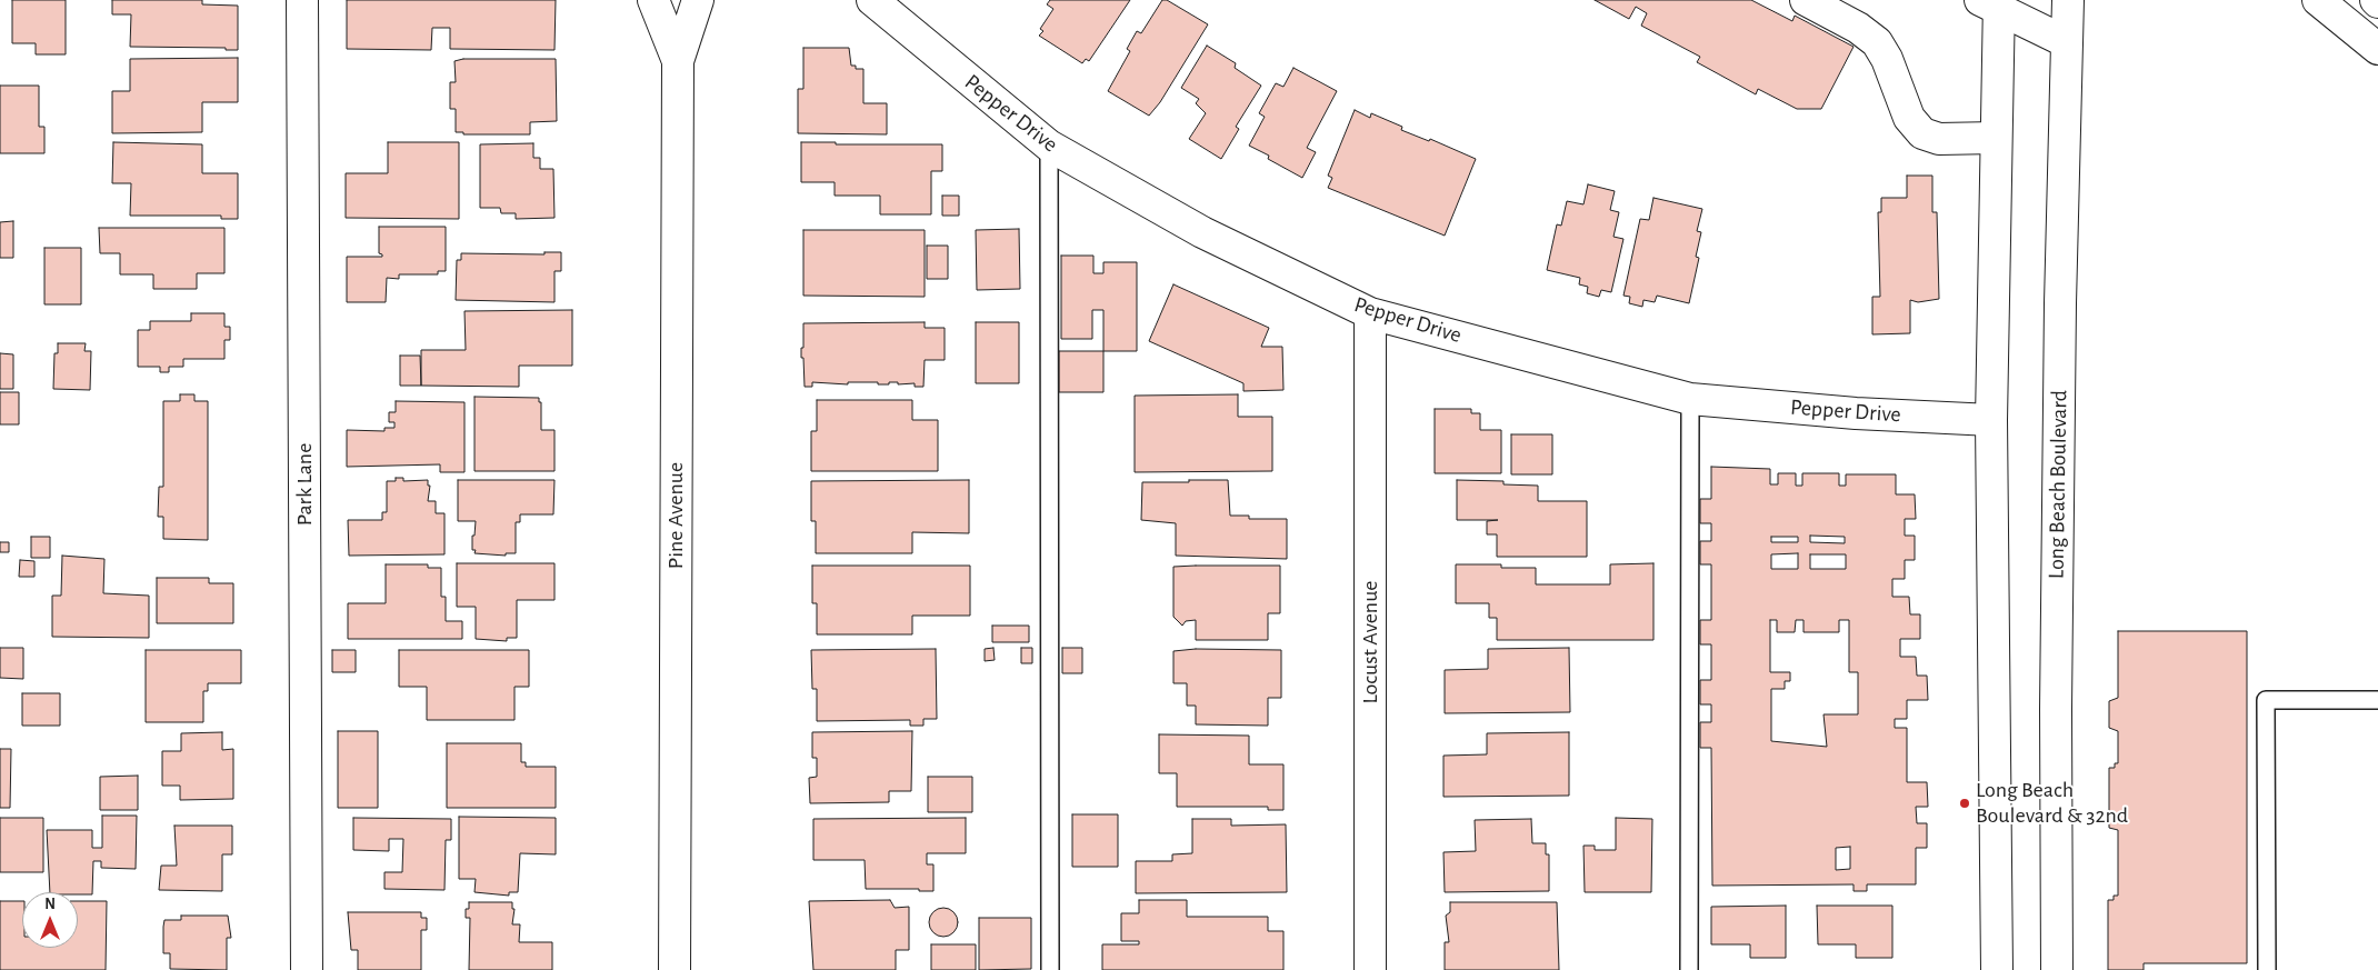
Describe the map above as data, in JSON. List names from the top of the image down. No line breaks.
{"streets":{"main road":["Pepper Drive","Park Lane","Long Beach Boulevard","Pine Avenue","Locust Avenue"]},"crossings":[["Pepper Drive","Locust Avenue"]],"places":["Long Beach Boulevard & 32nd"],"north":"top"}
